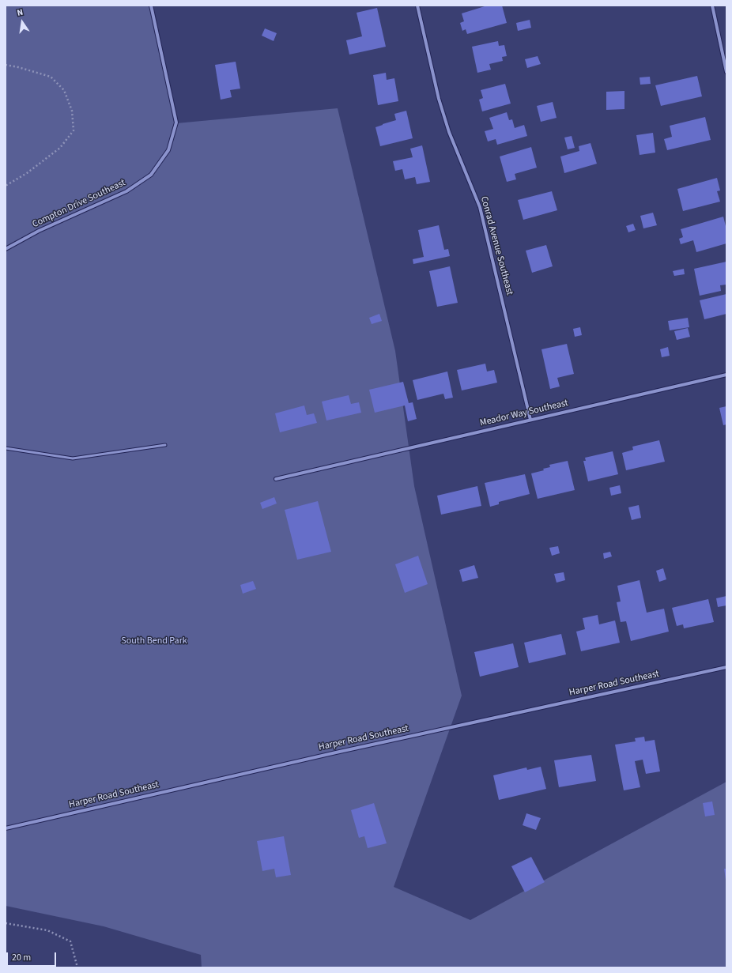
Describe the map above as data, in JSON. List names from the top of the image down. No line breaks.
{"streets":{"street":["Compton Drive Southeast","Conrad Avenue Southeast","Meador Way Southeast","Harper Road Southeast"]},"crossings":[["Conrad Avenue Southeast","Meador Way Southeast"]],"parks":["South Bend Park"],"scale_bar":"20 m","north":"top"}
